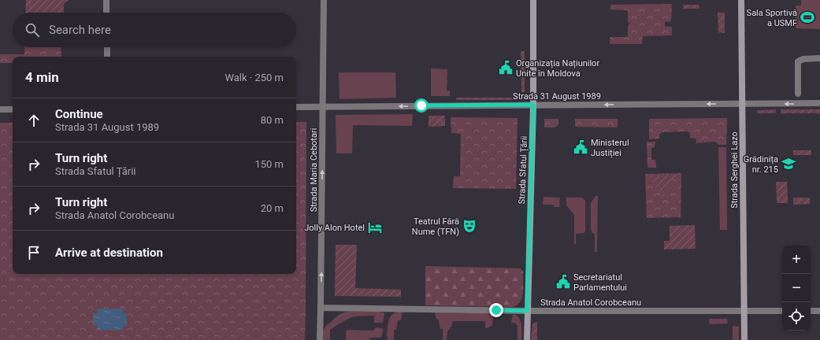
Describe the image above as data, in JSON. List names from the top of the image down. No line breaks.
{"streets":{"main road":["Strada Sfatul Țării","Strada Serghei Lazo"],"street":["Strada 31 August 1989","Strada Maria Cebotari","Strada Anatol Corobceanu"]},"crossings":[["Strada 31 August 1989","Strada Maria Cebotari"],["Strada 31 August 1989","Strada Sfatul Țării"],["Strada 31 August 1989","Strada Serghei Lazo"],["Strada Maria Cebotari","Strada Anatol Corobceanu"],["Strada Sfatul Țării","Strada Anatol Corobceanu"],["Strada Serghei Lazo","Strada Anatol Corobceanu"]],"one_way":["Strada 31 August 1989","Strada Maria Cebotari"],"places":{"sports":["Sala Sportivă a USMF"],"public building":["Organizația Națiunilor Unite în Moldova","Ministerul Justiției","Secretariatul Parlamentului"],"school or university":["Grădinița nr. 215"],"theatre":["Teatrul Fără Nume (TFN)"],"hotel":["Jolly Alon Hotel"]},"page":{"search":"Search here","heading":["4 min","Walk · 250 m"],"list":[["Continue","Strada 31 August 1989","80 m"],["Turn right","Strada Sfatul Țării","150 m"],["Turn right","Strada Anatol Corobceanu","20 m"],"Arrive at destination"],"map_buttons":["+","−"]}}
